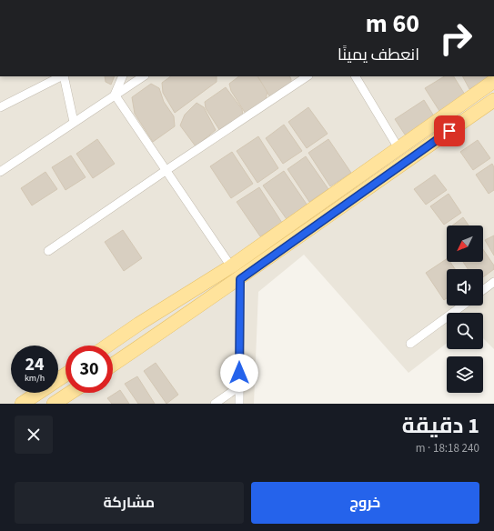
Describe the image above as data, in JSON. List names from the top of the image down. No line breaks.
{"north":"bottom left","page":{"turn":["60 m","انعطف يمينًا"],"speed":"24 km/h","limit":"30","heading":["1 دقيقة","240 m · 18:18"],"buttons":["خروج","مشاركة"]}}
